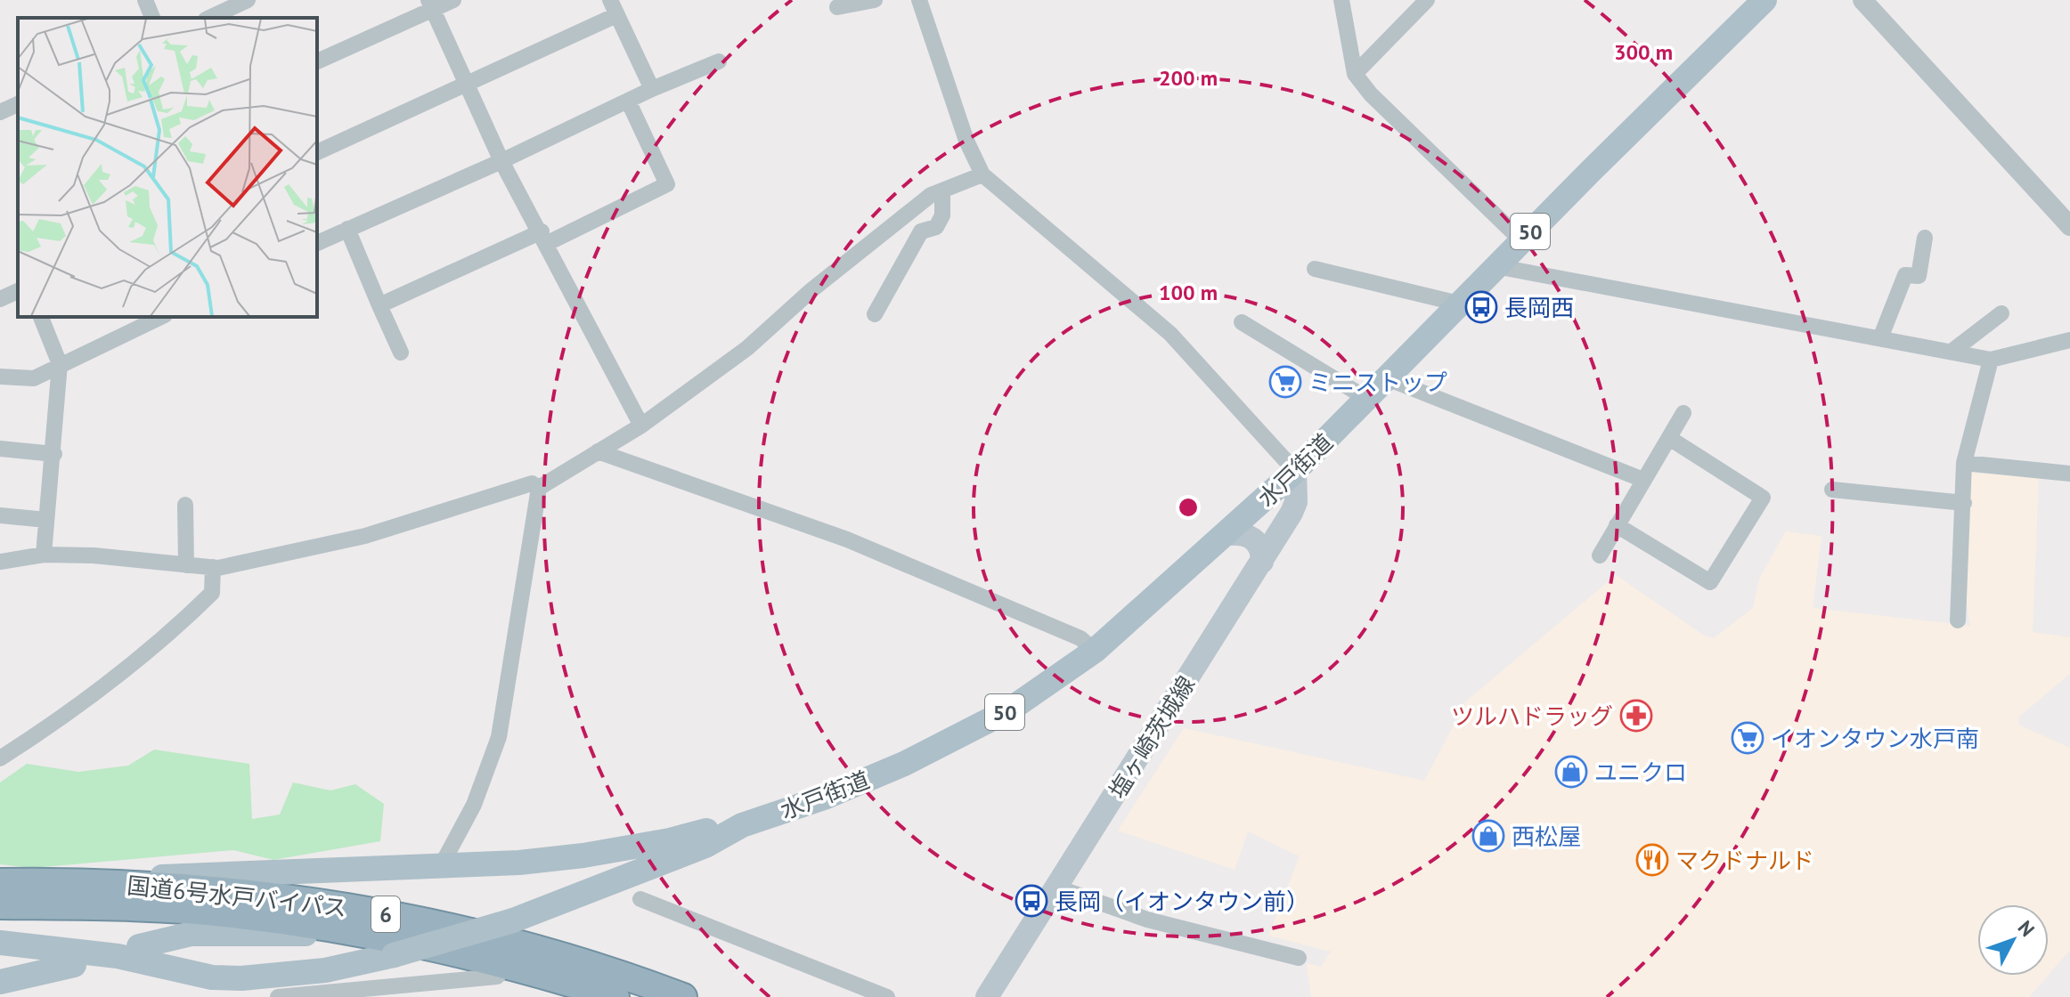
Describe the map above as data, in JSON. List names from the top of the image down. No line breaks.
{"streets":{"highway":["国道6号水戸バイパス","6"],"main road":["50","水戸街道","塩ヶ崎茨城線"]},"crossings":[["水戸街道","塩ヶ崎茨城線"],["国道6号水戸バイパス","6"]],"places":{"bus stop":["長岡西","長岡（イオンタウン前）"],"supermarket":["ミニストップ","イオンタウン水戸南"],"pharmacy":["ツルハドラッグ"],"shop":["ユニクロ","西松屋"],"restaurant":["マクドナルド"]},"north":"top right","rings":["300 m","200 m","100 m"]}
